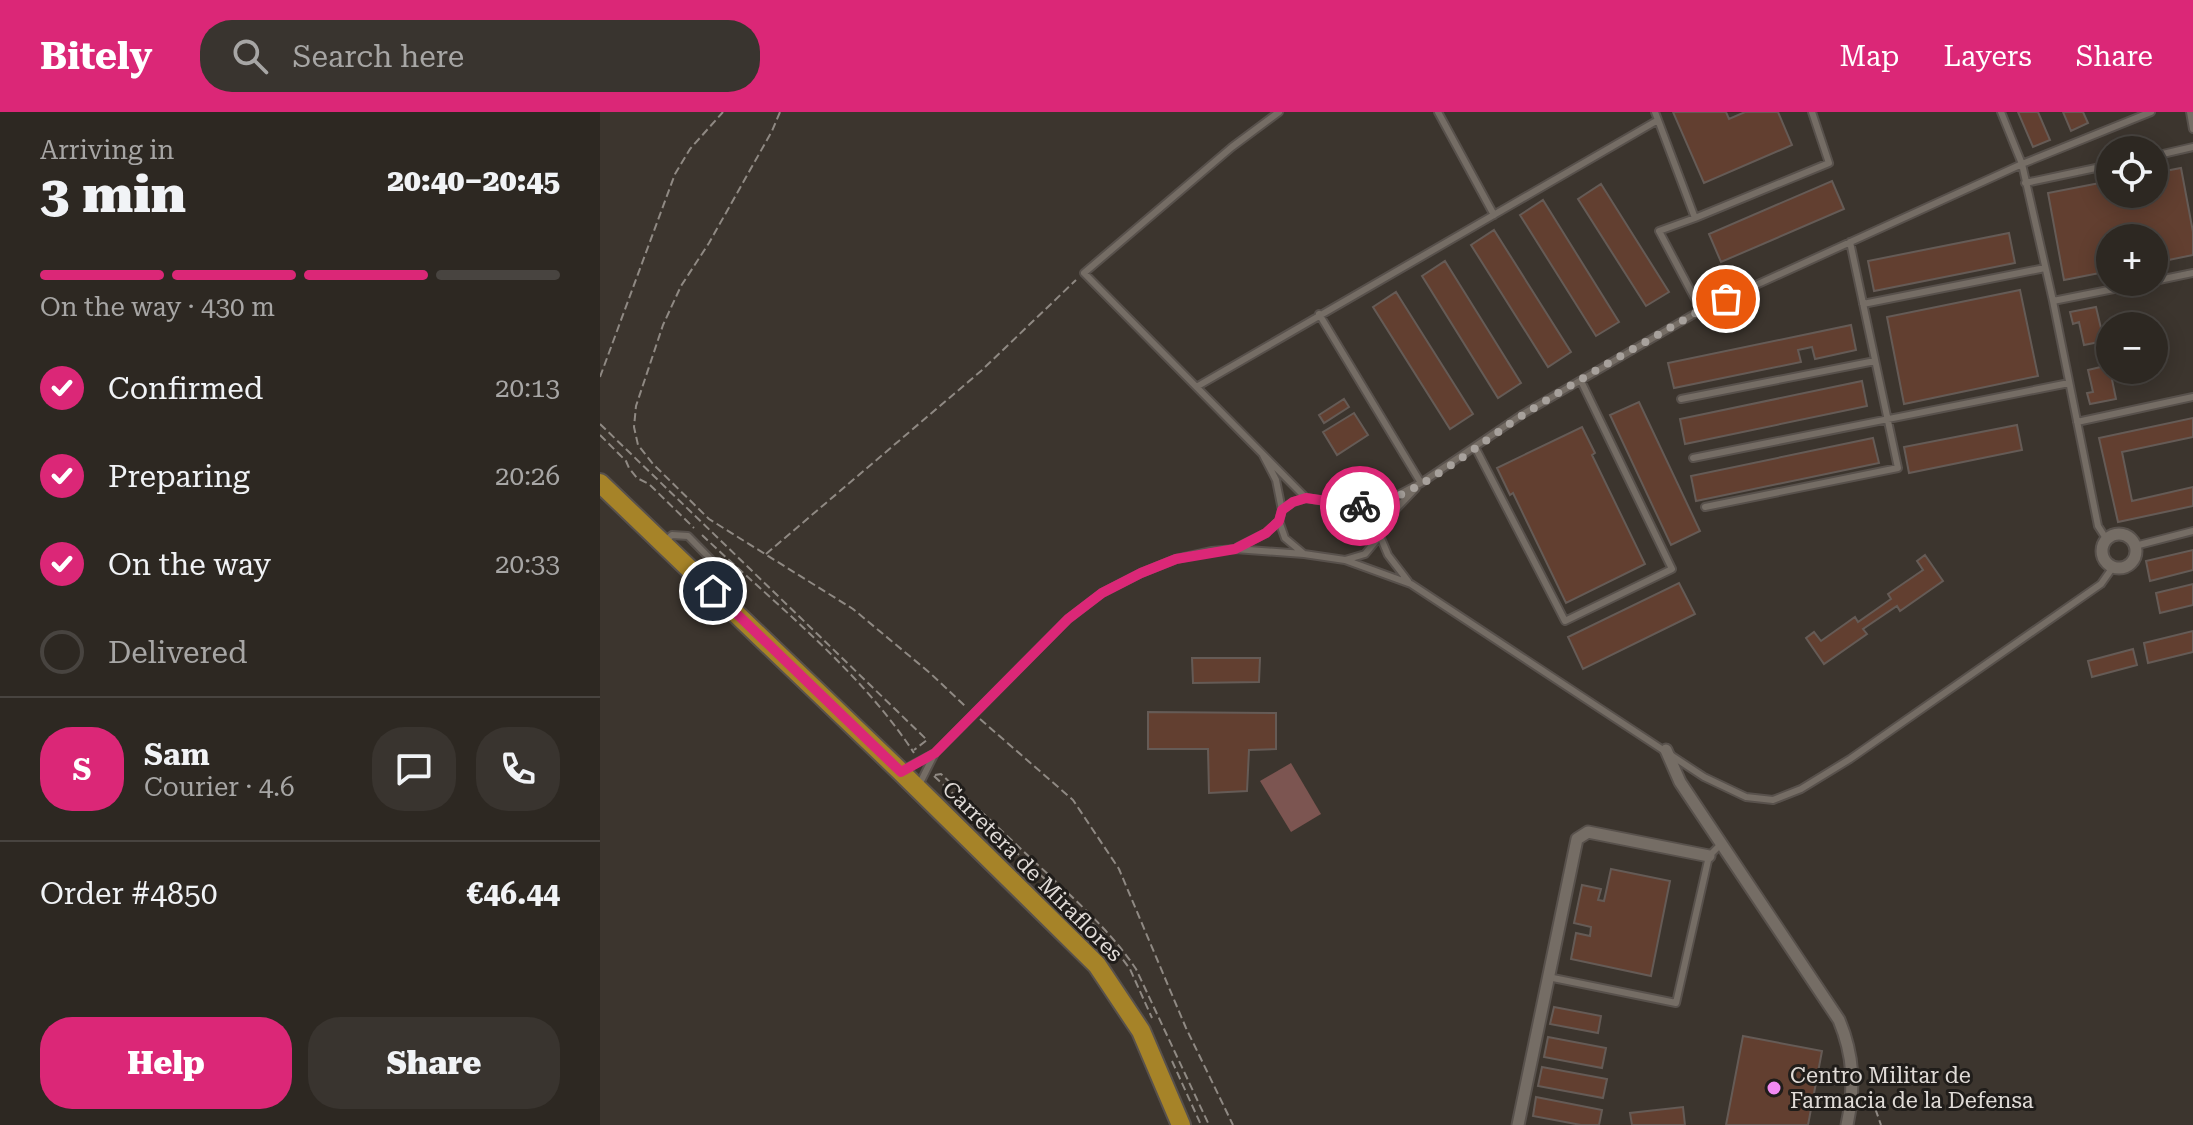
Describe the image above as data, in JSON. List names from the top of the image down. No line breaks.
{"streets":{"main road":["Carretera de Miraflores"]},"places":["Centro Militar de Farmacia de la Defensa"],"page":{"header":"Bitely","search":"Search here","nav":["Map","Layers","Share"],"heading":["3 min","Arriving in","20:40–20:45"],"panel":["Sam","Courier · 4.6","Order #4850","€46.44"],"map_buttons":["+","−"],"bar":"On the way · 430 m","list":[["Confirmed","20:13"],["Preparing","20:26"],["On the way","20:33"],"Delivered"],"round":"S","buttons":["Help","Share"]}}
